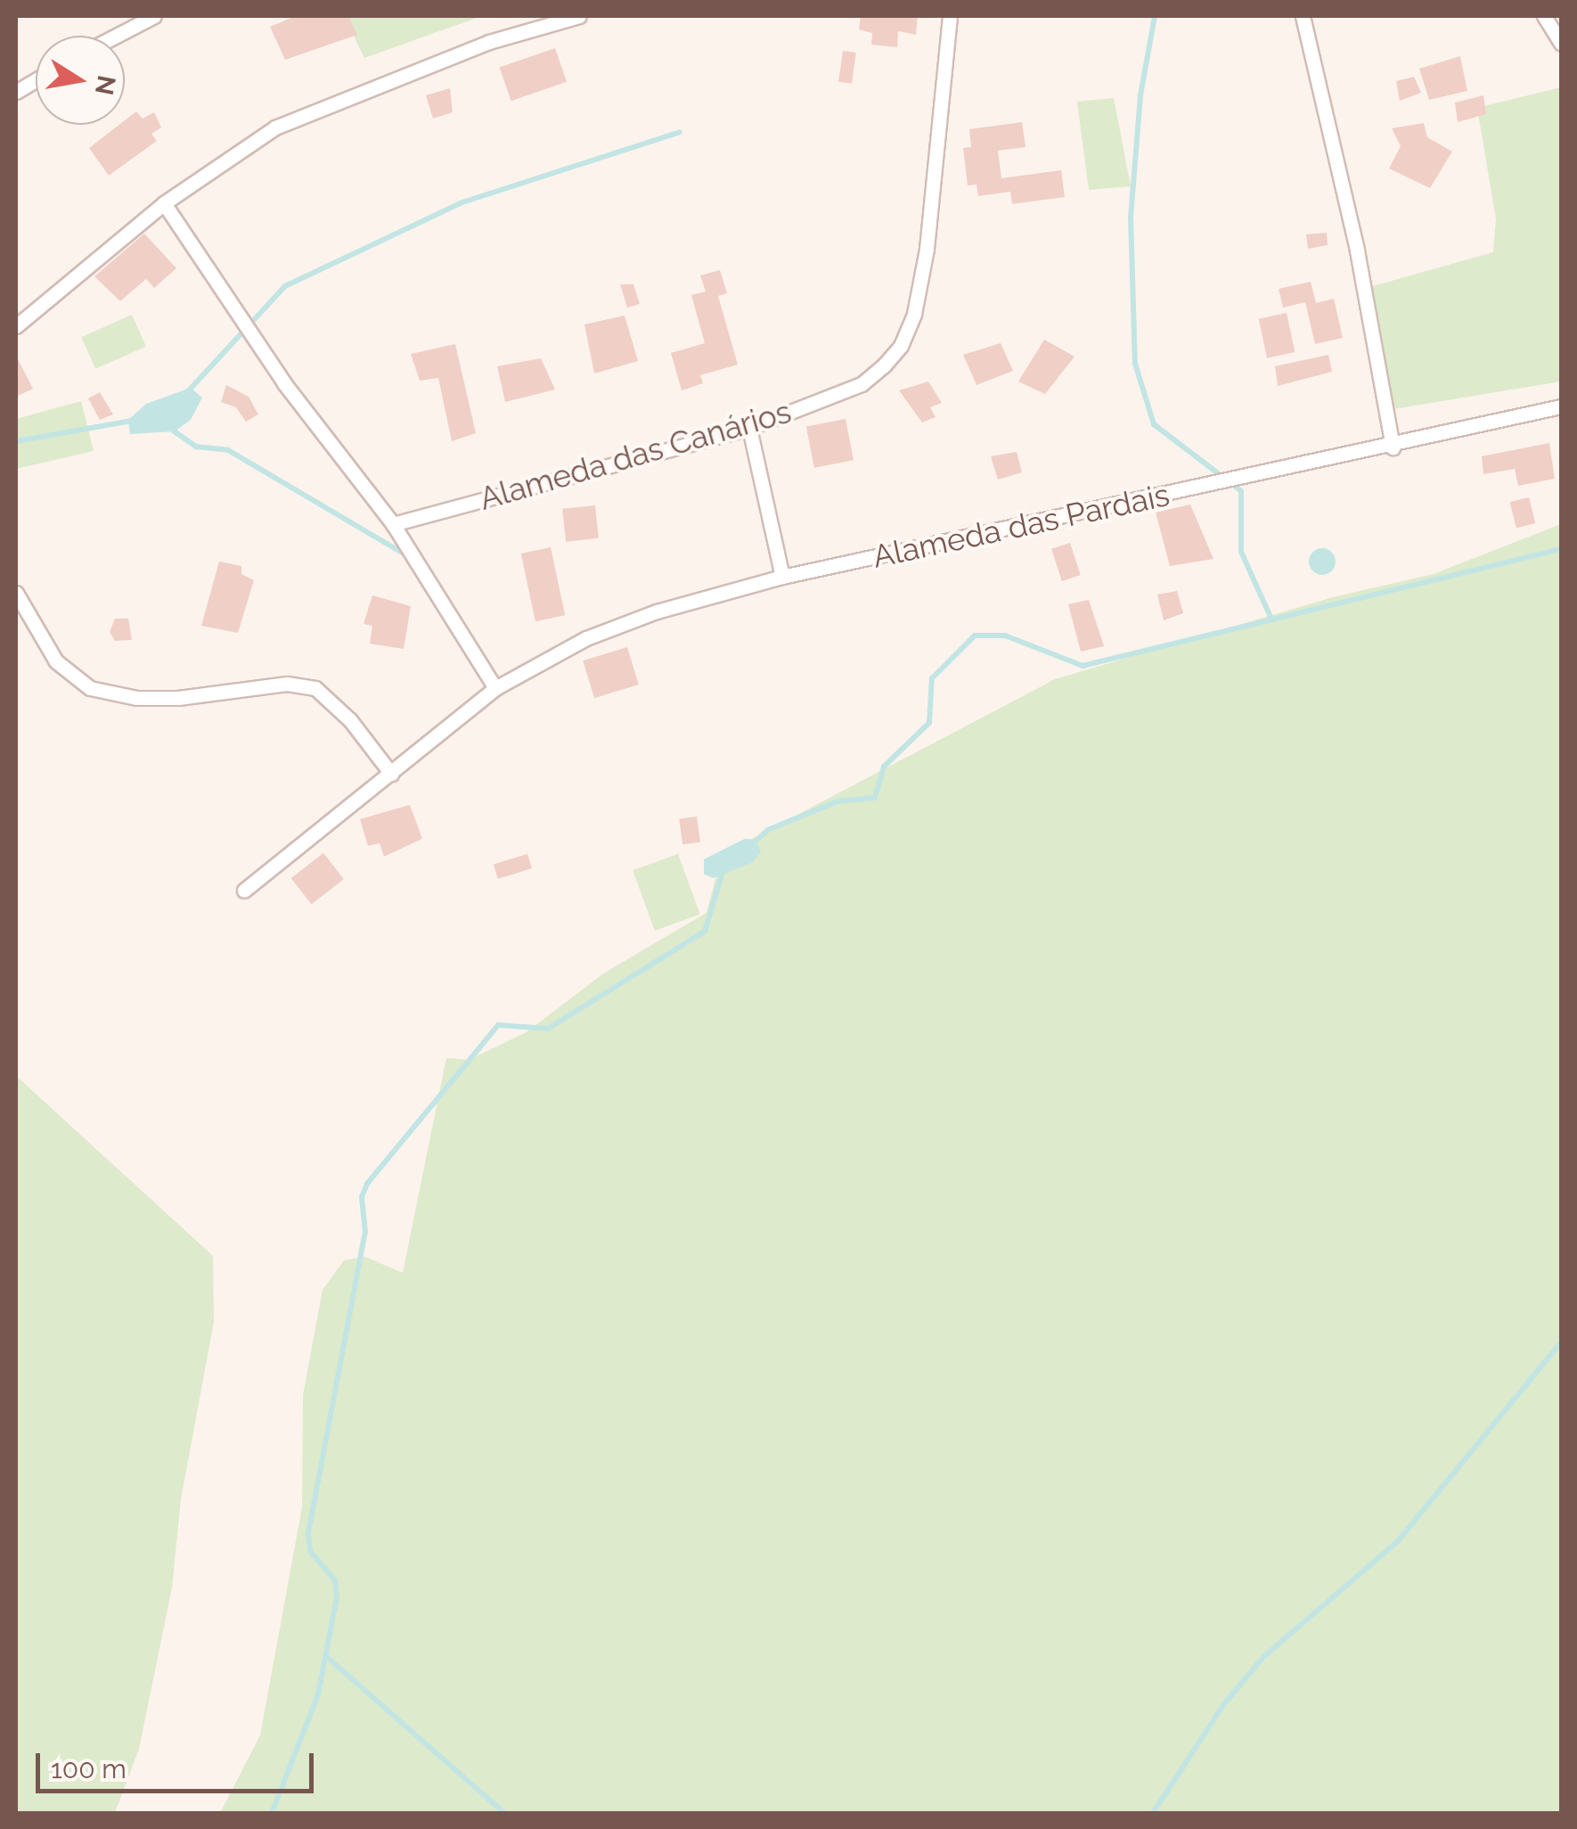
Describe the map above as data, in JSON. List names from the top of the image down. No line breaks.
{"streets":{"street":["Alameda das Canários","Alameda das Pardais"]},"scale_bar":"100 m","north":"right"}
